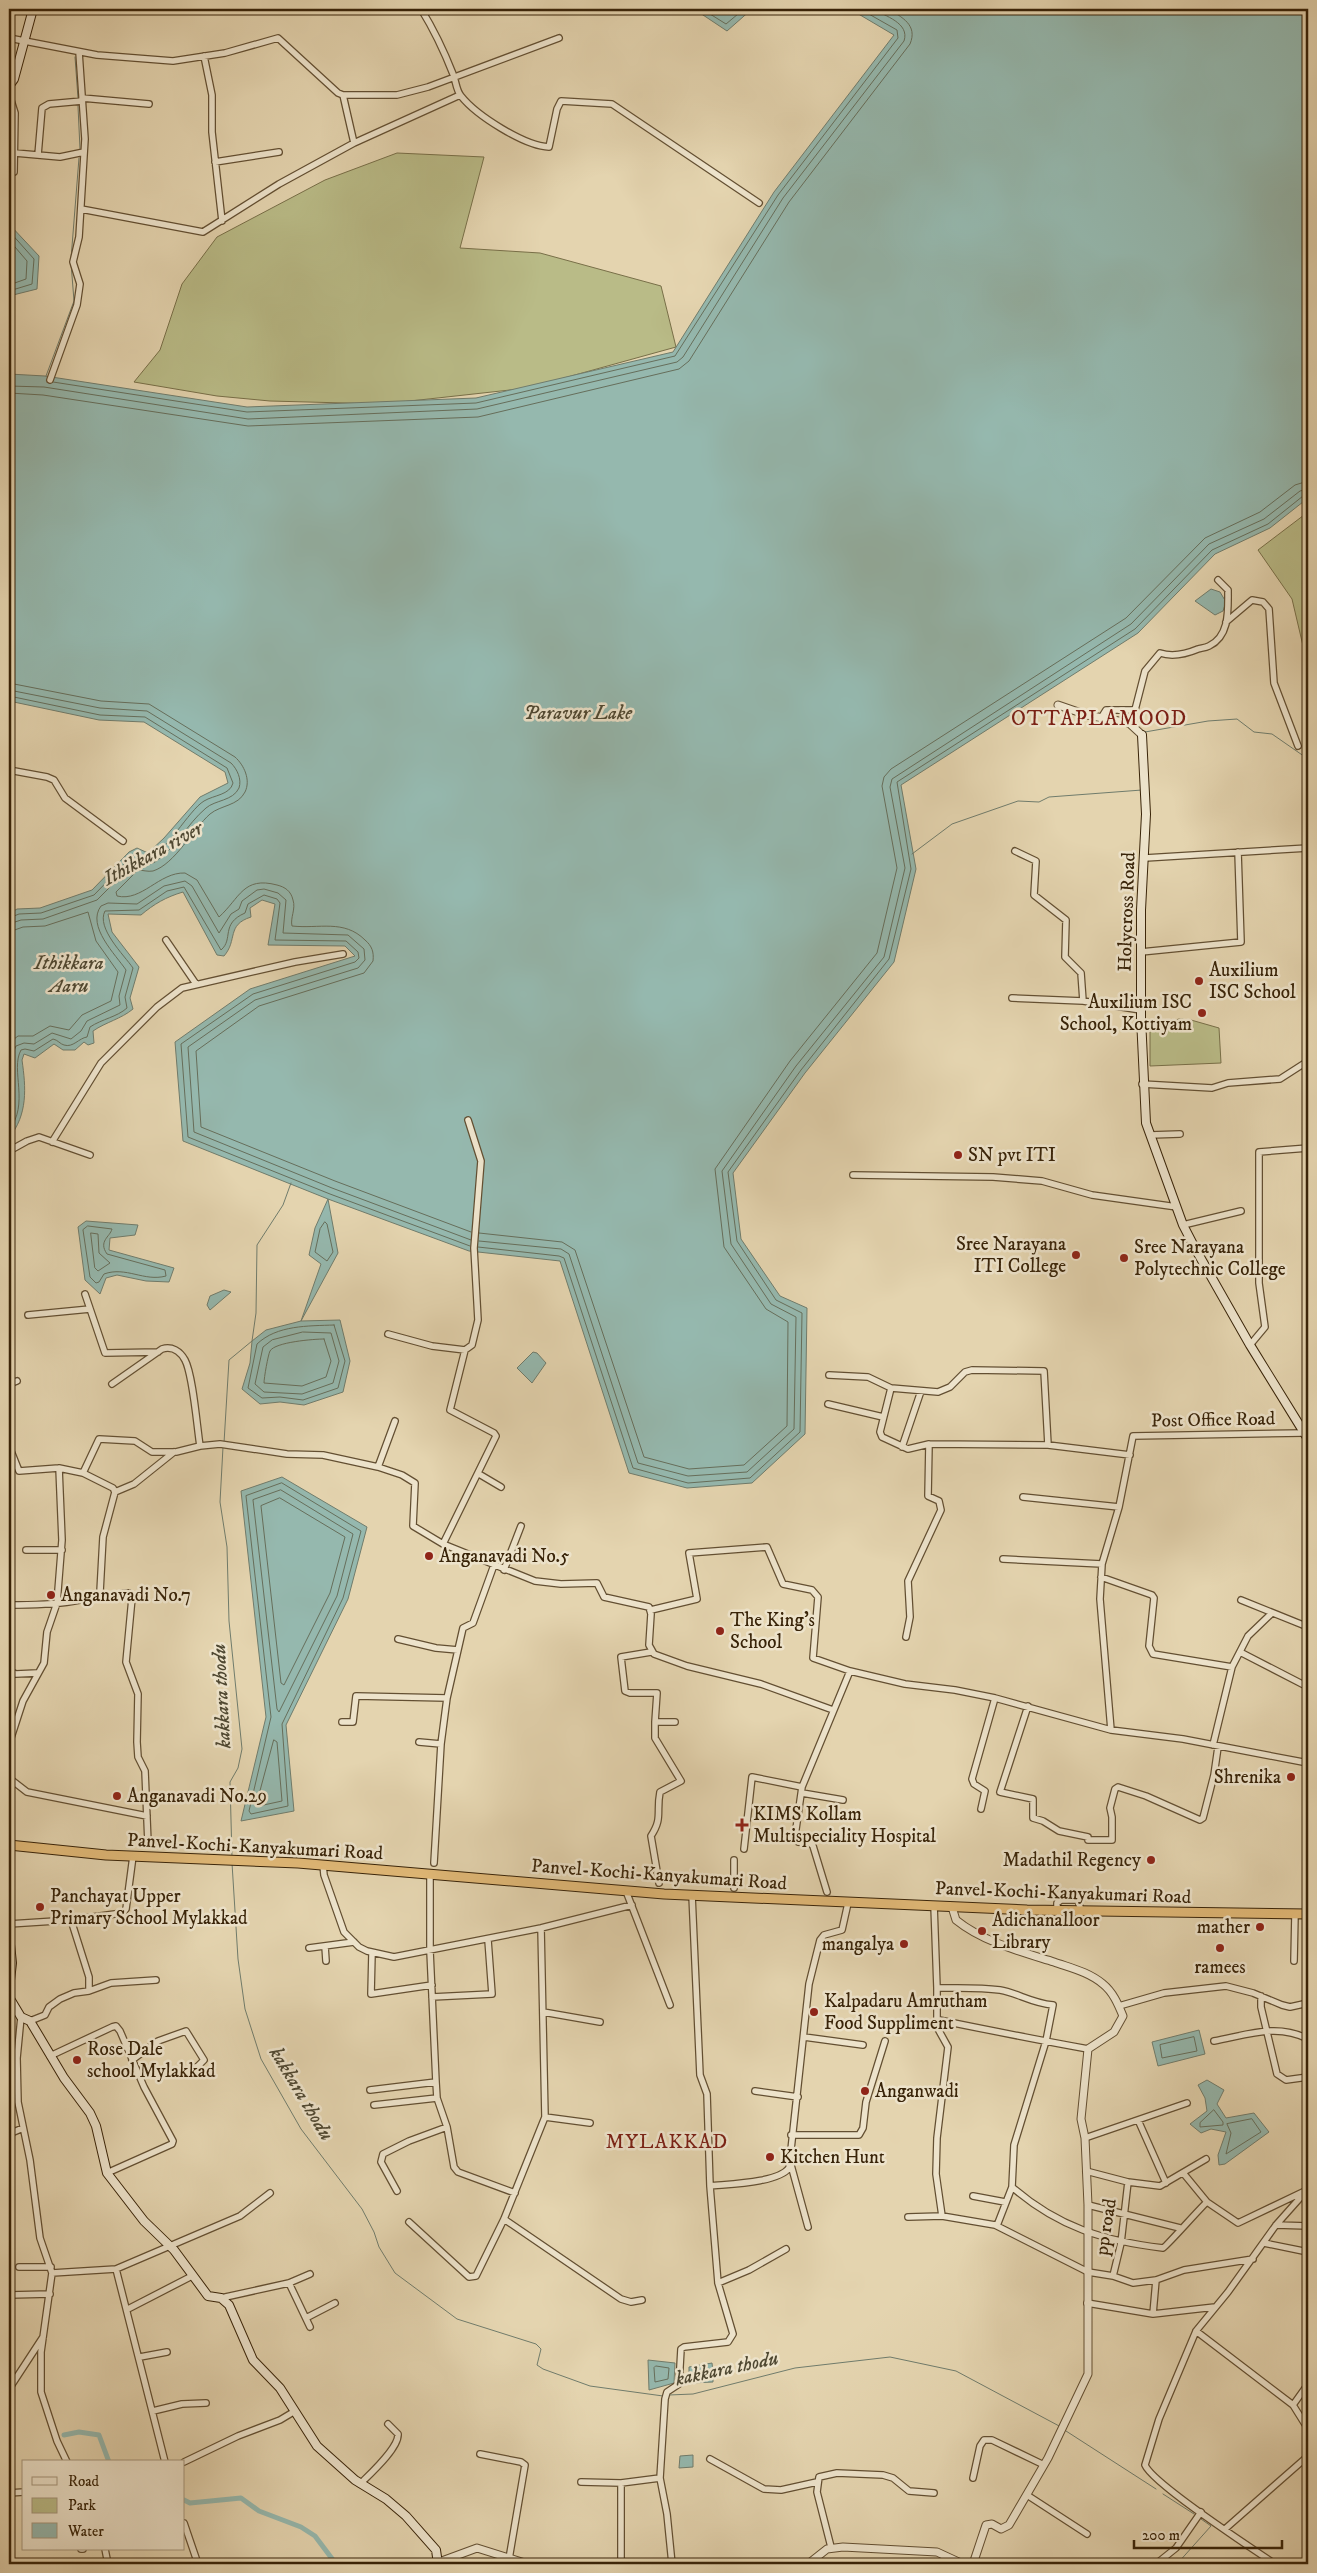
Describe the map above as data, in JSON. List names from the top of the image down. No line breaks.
{"streets":{"highway":["Panvel-Kochi-Kanyakumari Road"],"main road":["Holycross Road"],"street":["Post Office Road","pp road"]},"crossings":[["Holycross Road","Post Office Road"]],"districts":["OTTAPLAMOOD","MYLAKKAD"],"water":["Paravur Lake","Ithikkara river","Ithikkara Aaru","kakkara thodu"],"places":{"other":["Auxilium ISC School","Auxilium ISC School, Kottiyam","SN pvt ITI","Sree Narayana ITI College","Sree Narayana Polytechnic College","Anganavadi No.5","Anganavadi No.7","The King's School","Shrenika","Anganavadi No.29","Madathil Regency","Panchayat Upper Primary School Mylakkad","mather","Adichanalloor Library","mangalya","ramees","Kalpadaru Amrutham Food Suppliment","Rose Dale school Mylakkad","Anganwadi","Kitchen Hunt"],"health":["KIMS Kollam Multispeciality Hospital"]},"legend":["Road","Park","Water"],"scale_bar":"200 m"}
